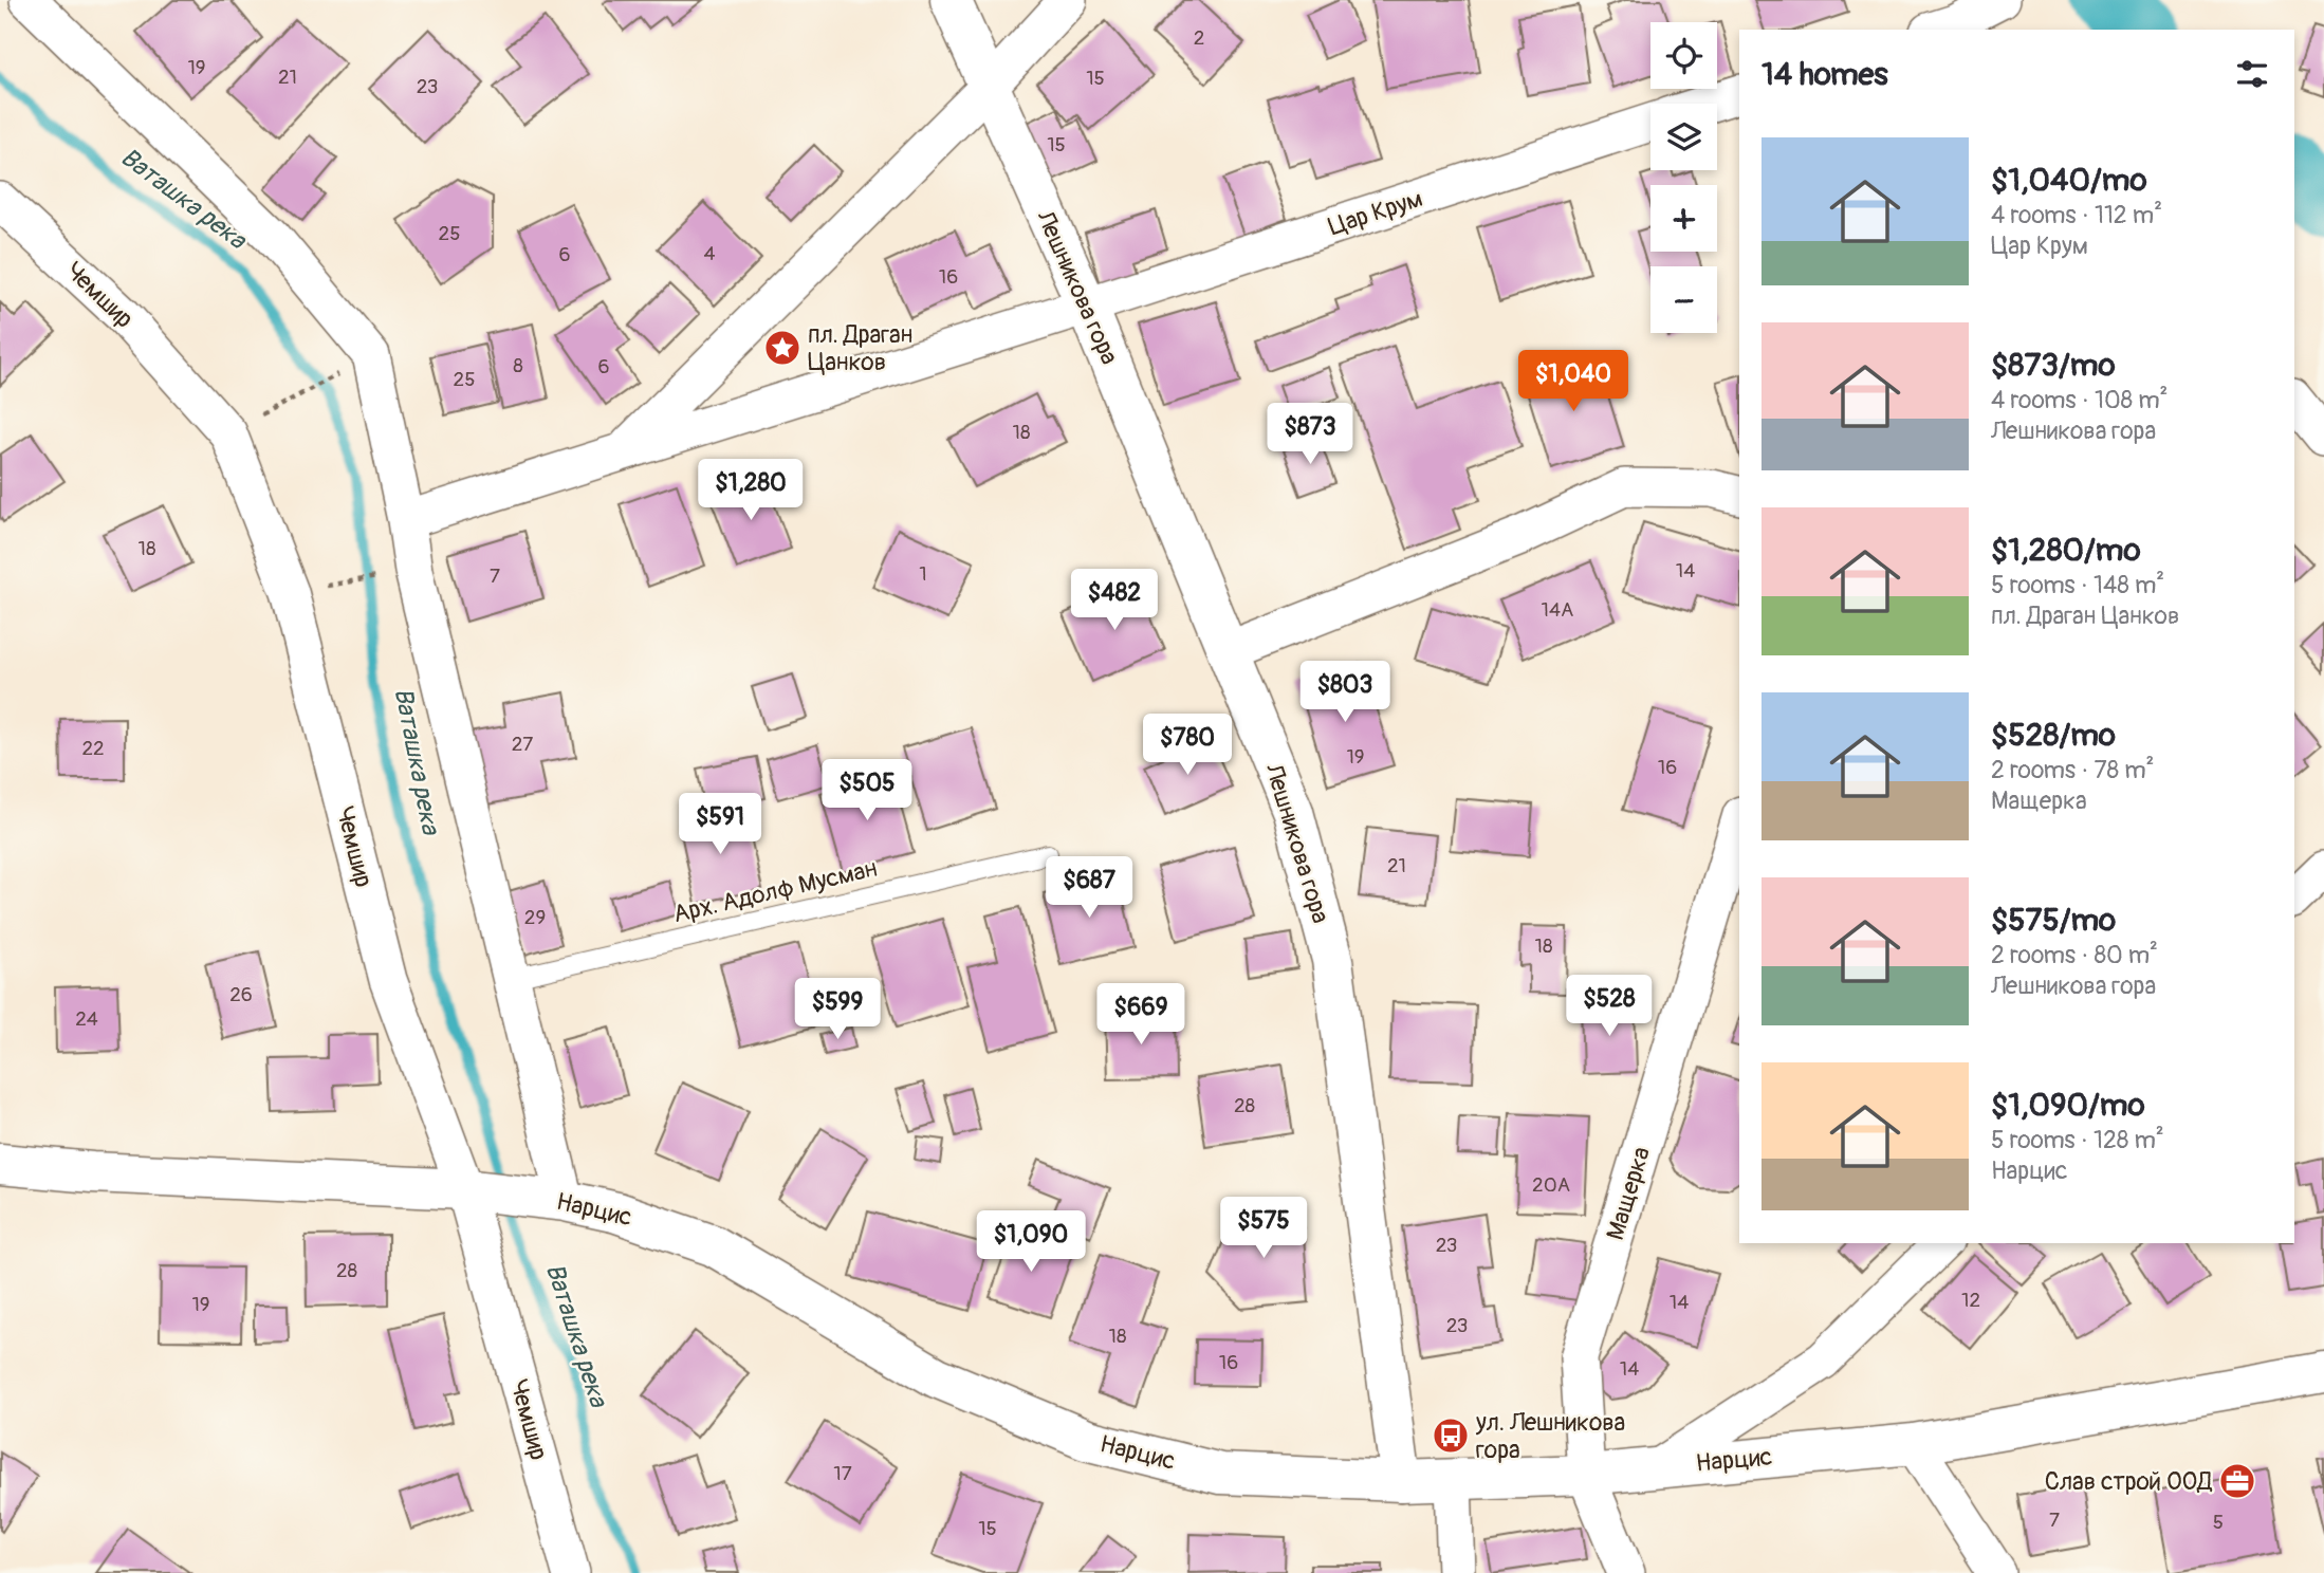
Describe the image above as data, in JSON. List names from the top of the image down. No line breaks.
{"streets":{"main road":["Лешникова гора","Нарцис"],"street":["Цар Крум","Чемшир","Мащерка"],"lane":["Арх. Адолф Мусман"]},"crossings":[["Цар Крум","Лешникова гора"],["Лешникова гора","Нарцис"],["Чемшир","Нарцис"],["Мащерка","Нарцис"]],"water":["Ваташка река"],"places":{"place":["пл. Драган Цанков"],"bus stop":["ул. Лешникова гора"],"office":["Слав строй ООД"]},"house_numbers":["2","19","21","15","23","15","25","4","6","16","8","6","25","18","18","14","1","7","14А","27","22","19","16","21","29","18","26","24","28","20А","23","28","12","14","19","23","18","16","14","17","7","5","15"],"page":{"map_buttons":["+","−"],"heading":"14 homes","list":[{"name":"$1,040/mo","note":"4 rooms · 112 m² · Цар Крум"},{"name":"$873/mo","note":"4 rooms · 108 m² · Лешникова гора"},{"name":"$1,280/mo","note":"5 rooms · 148 m² · пл. Драган Цанков"},{"name":"$528/mo","note":"2 rooms · 78 m² · Мащерка"},{"name":"$575/mo","note":"2 rooms · 80 m² · Лешникова гора"},{"name":"$1,090/mo","note":"5 rooms · 128 m² · Нарцис"}],"price":["$1,040","$873","$1,280","$482","$803","$780","$505","$591","$687","$528","$599","$669","$575","$1,090"]}}
